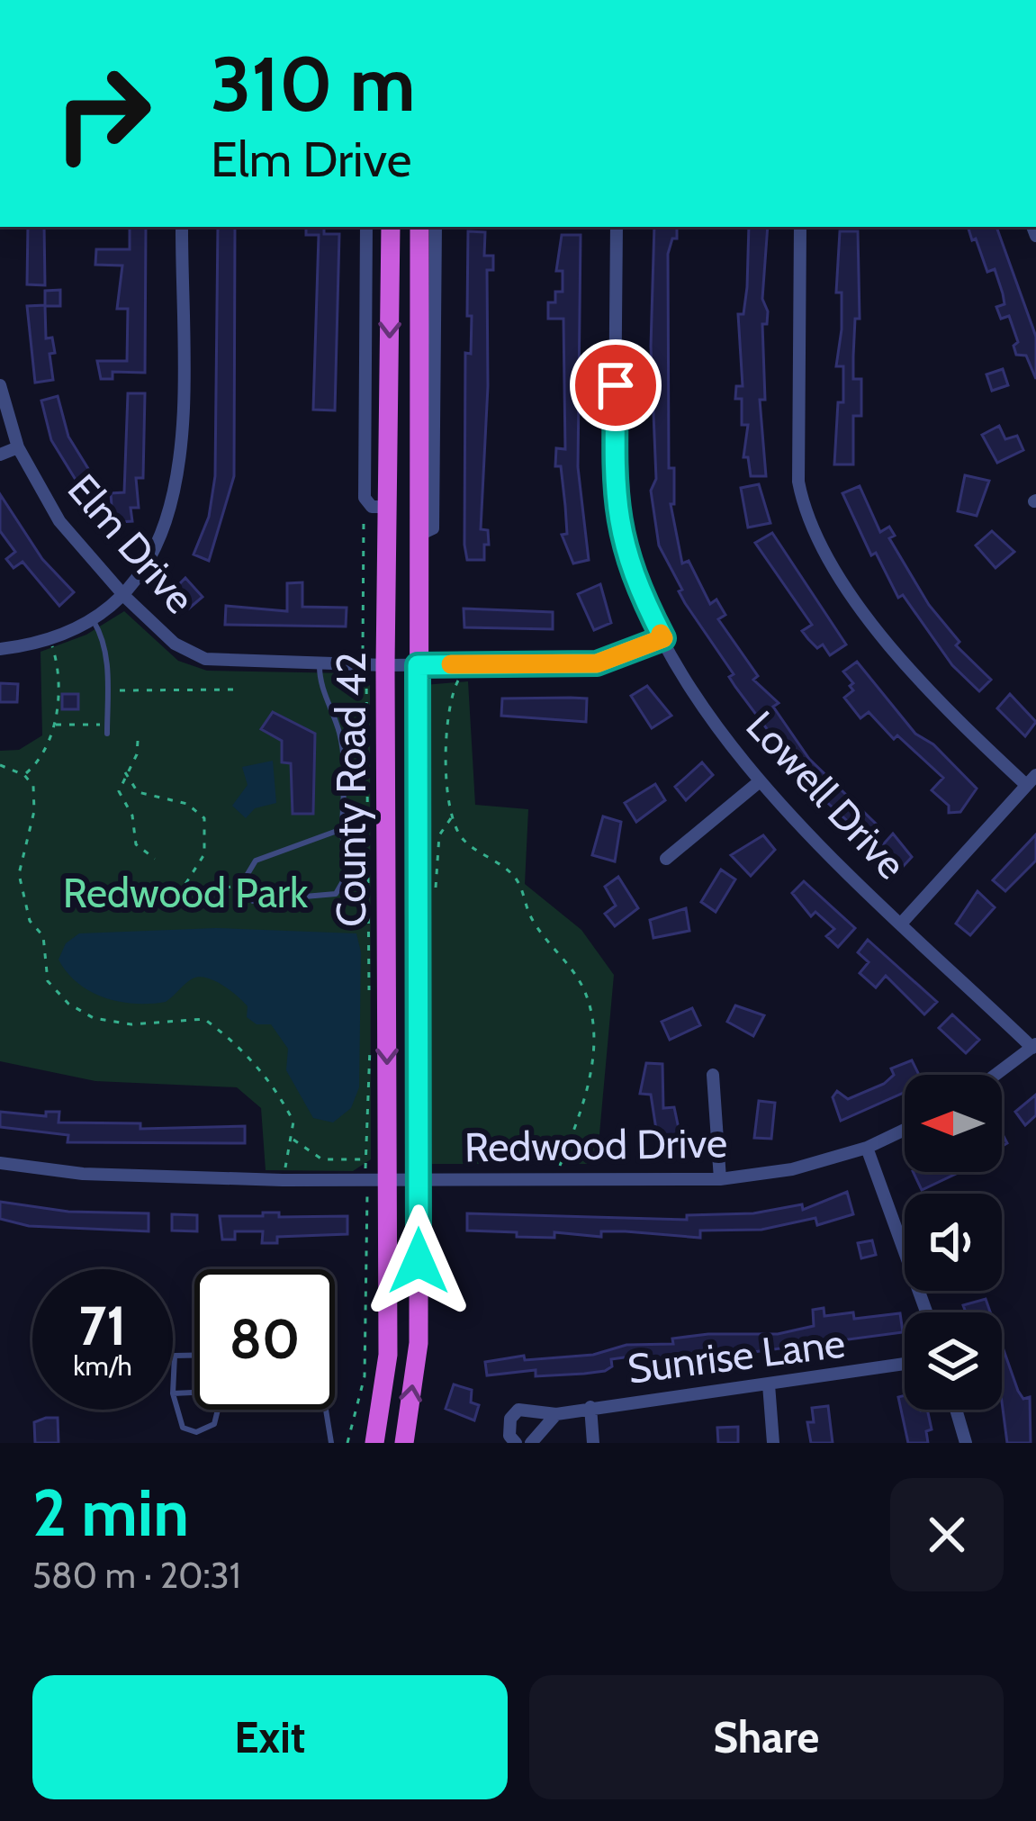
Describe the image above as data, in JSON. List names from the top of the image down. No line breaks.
{"streets":{"highway":["County Road 42"],"street":["Elm Drive","Lowell Drive","Redwood Drive","Sunrise Lane"]},"crossings":[["Elm Drive","County Road 42"],["Elm Drive","Lowell Drive"],["County Road 42","Redwood Drive"]],"parks":["Redwood Park"],"north":"left","page":{"turn":["310 m","Elm Drive"],"speed":"71 km/h","limit":"80","heading":["2 min","580 m · 20:31"],"buttons":["Exit","Share"]}}
